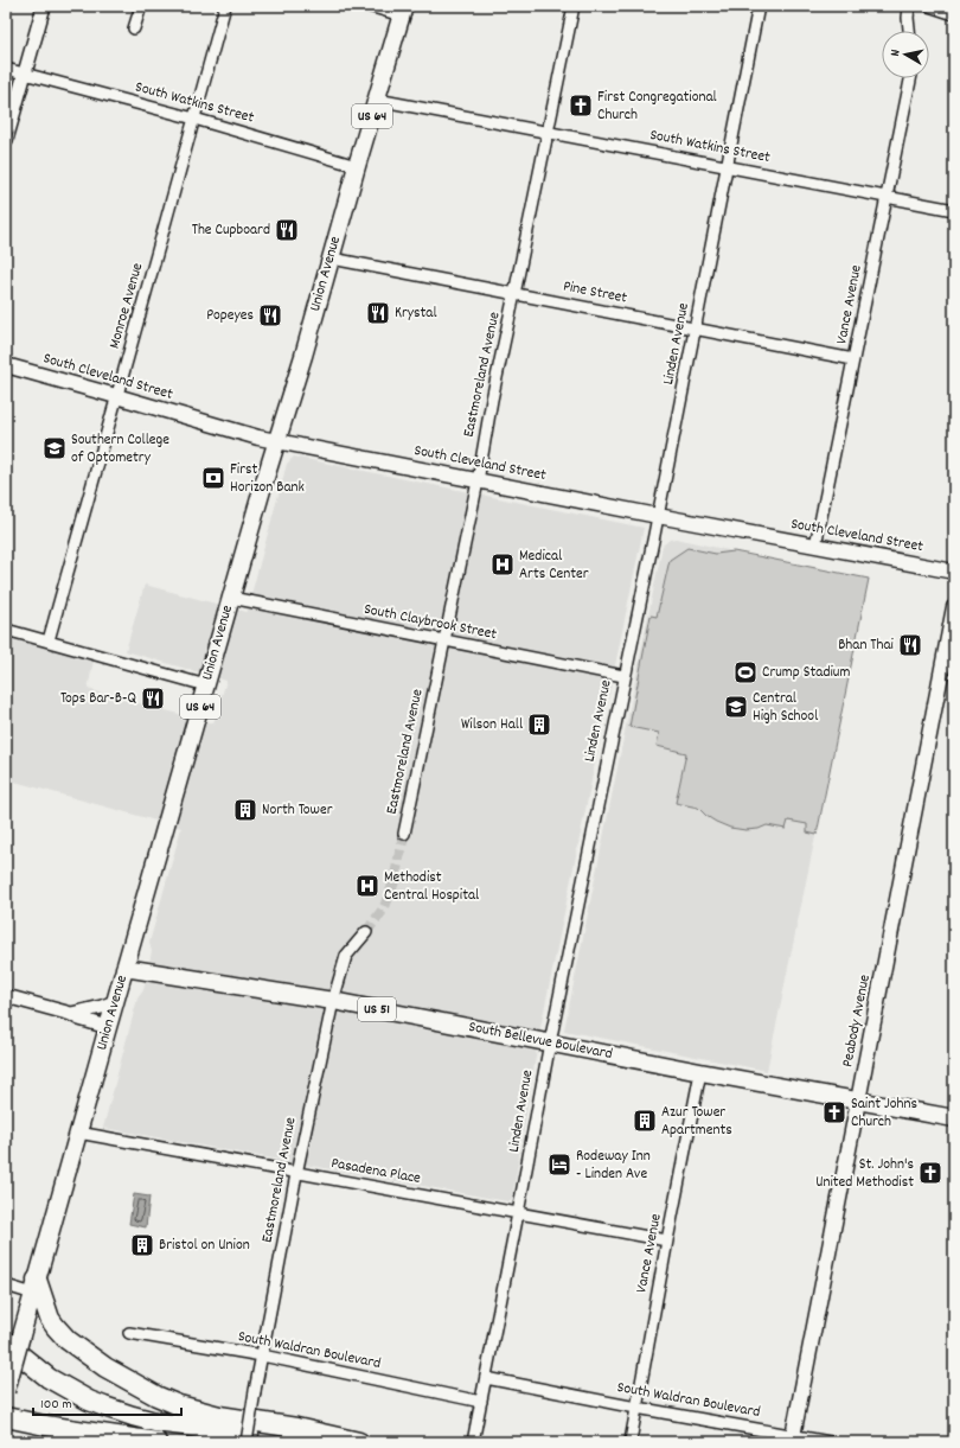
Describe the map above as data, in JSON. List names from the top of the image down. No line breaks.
{"streets":{"main road":["US 64","Union Avenue","South Cleveland Street","US 51","Peabody Avenue","South Bellevue Boulevard"],"street":["South Watkins Street","Pine Street","Vance Avenue","Monroe Avenue","Linden Avenue","Eastmoreland Avenue","South Claybrook Street","Pasadena Place","South Waldran Boulevard"]},"crossings":[["South Watkins Street","Union Avenue"],["South Watkins Street","Vance Avenue"],["South Watkins Street","Monroe Avenue"],["South Watkins Street","Linden Avenue"],["South Watkins Street","Eastmoreland Avenue"],["Union Avenue","Pine Street"],["Union Avenue","South Cleveland Street"],["Union Avenue","South Claybrook Street"],["Union Avenue","South Bellevue Boulevard"],["Union Avenue","Pasadena Place"],["Pine Street","Vance Avenue"],["Pine Street","Linden Avenue"],["Pine Street","Eastmoreland Avenue"],["Vance Avenue","South Cleveland Street"],["Vance Avenue","South Bellevue Boulevard"],["Vance Avenue","Pasadena Place"],["Vance Avenue","South Waldran Boulevard"],["Monroe Avenue","South Cleveland Street"],["Linden Avenue","South Cleveland Street"],["Linden Avenue","South Claybrook Street"],["Linden Avenue","South Bellevue Boulevard"],["Linden Avenue","Pasadena Place"],["Linden Avenue","South Waldran Boulevard"],["Eastmoreland Avenue","South Cleveland Street"],["Eastmoreland Avenue","South Claybrook Street"],["Eastmoreland Avenue","South Bellevue Boulevard"],["Eastmoreland Avenue","Pasadena Place"],["Eastmoreland Avenue","South Waldran Boulevard"],["Peabody Avenue","South Bellevue Boulevard"],["Peabody Avenue","South Waldran Boulevard"]],"places":{"church":["First Congregational Church","Saint Johns Church","St. John's United Methodist"],"restaurant":["The Cupboard","Krystal","Popeyes","Bhan Thai","Tops Bar-B-Q"],"school or university":["Southern College of Optometry","Central High School"],"bank":["First Horizon Bank"],"hospital":["Medical Arts Center","Methodist Central Hospital"],"sports":["Crump Stadium"],"building":["Wilson Hall","North Tower","Azur Tower Apartments","Bristol on Union"],"hotel":["Rodeway Inn - Linden Ave"]},"scale_bar":"100 m","north":"left"}
